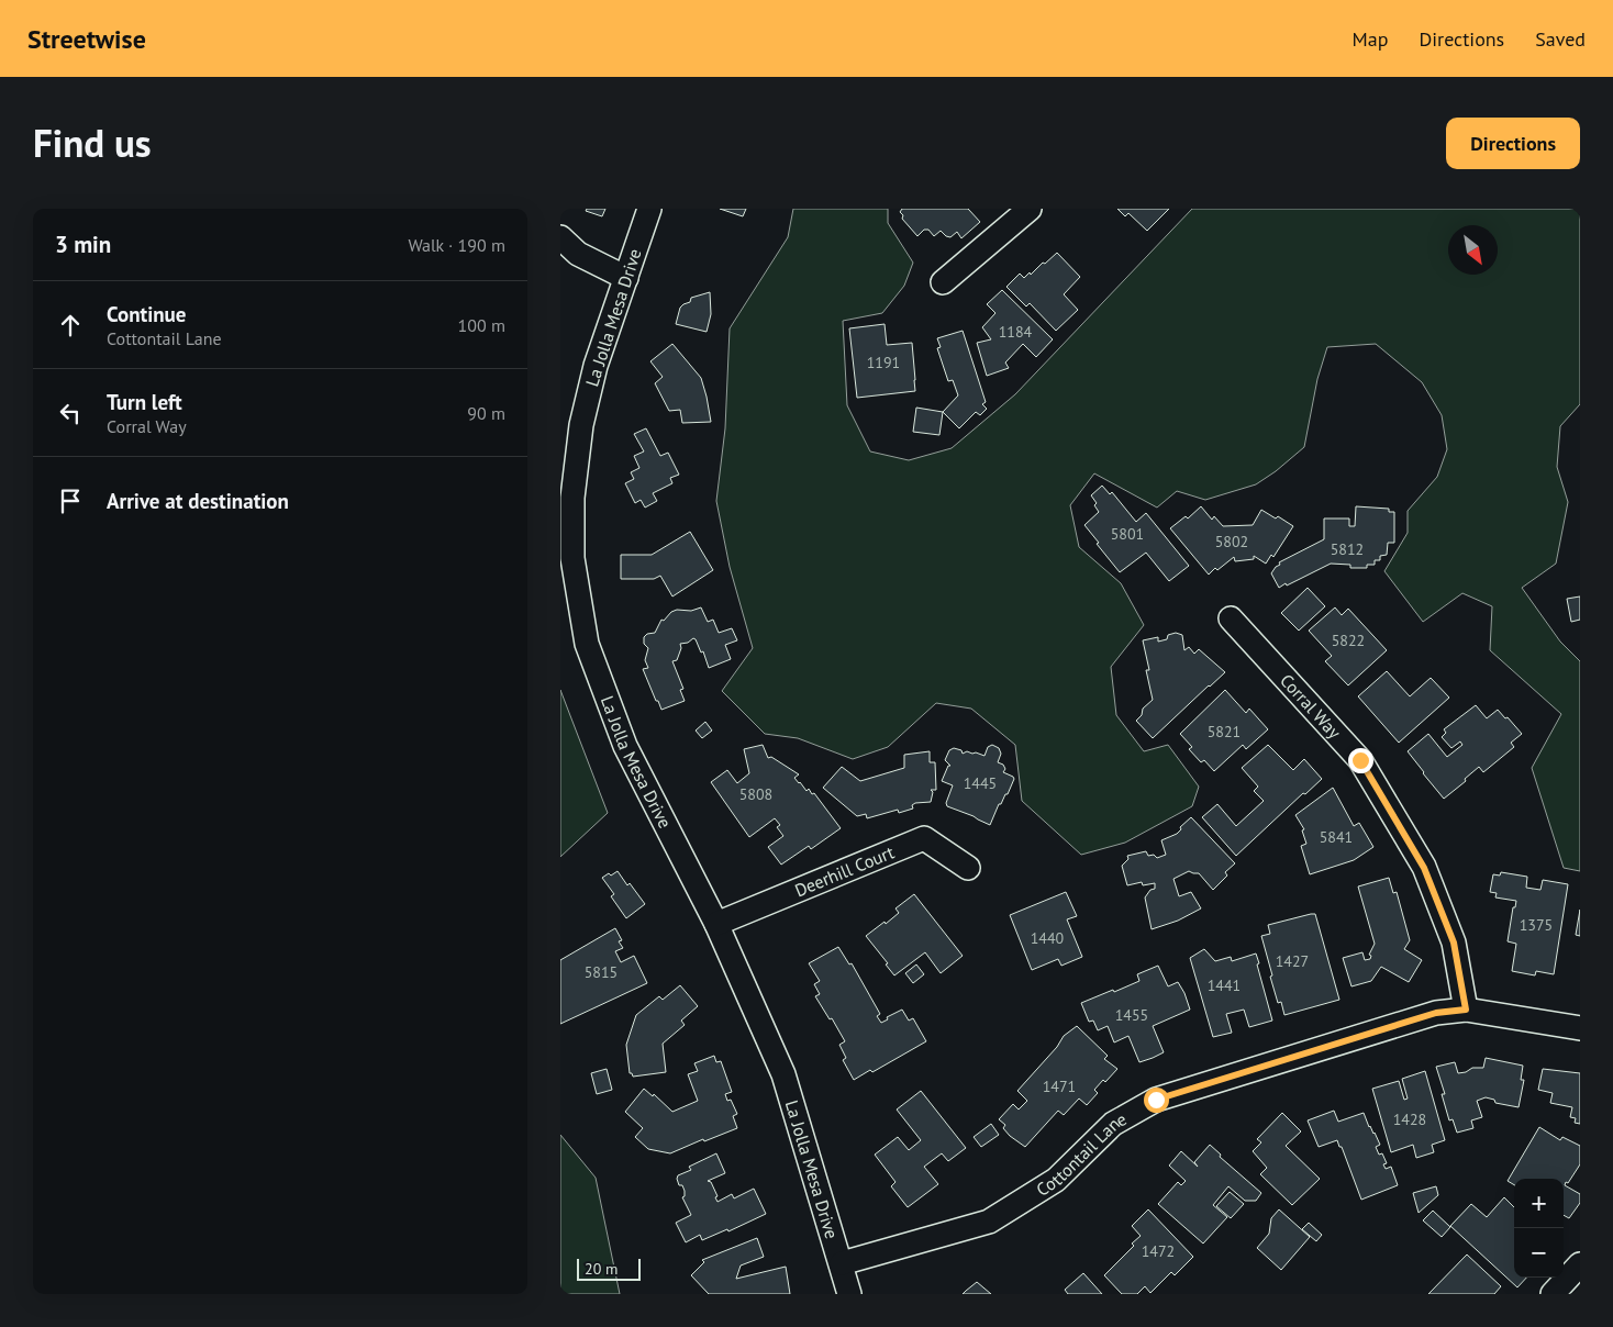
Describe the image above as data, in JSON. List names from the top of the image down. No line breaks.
{"streets":{"street":["La Jolla Mesa Drive","Corral Way","Deerhill Court","Cottontail Lane"]},"crossings":[["La Jolla Mesa Drive","Deerhill Court"],["La Jolla Mesa Drive","Cottontail Lane"],["Corral Way","Cottontail Lane"]],"house_numbers":["1184","1191","5801","5802","5812","5822","5821","1445","5808","5841","1375","1440","1427","5815","1441","1455","1471","1428","1472"],"scale_bar":"20 m","north":"bottom right","page":{"header":"Streetwise","nav":["Map","Directions","Saved"],"title":"Find us","buttons":"Directions","heading":["3 min","Walk · 190 m"],"list":[["Continue","Cottontail Lane","100 m"],["Turn left","Corral Way","90 m"],"Arrive at destination"],"map_buttons":["+","−"],"scale":"20 m"}}
